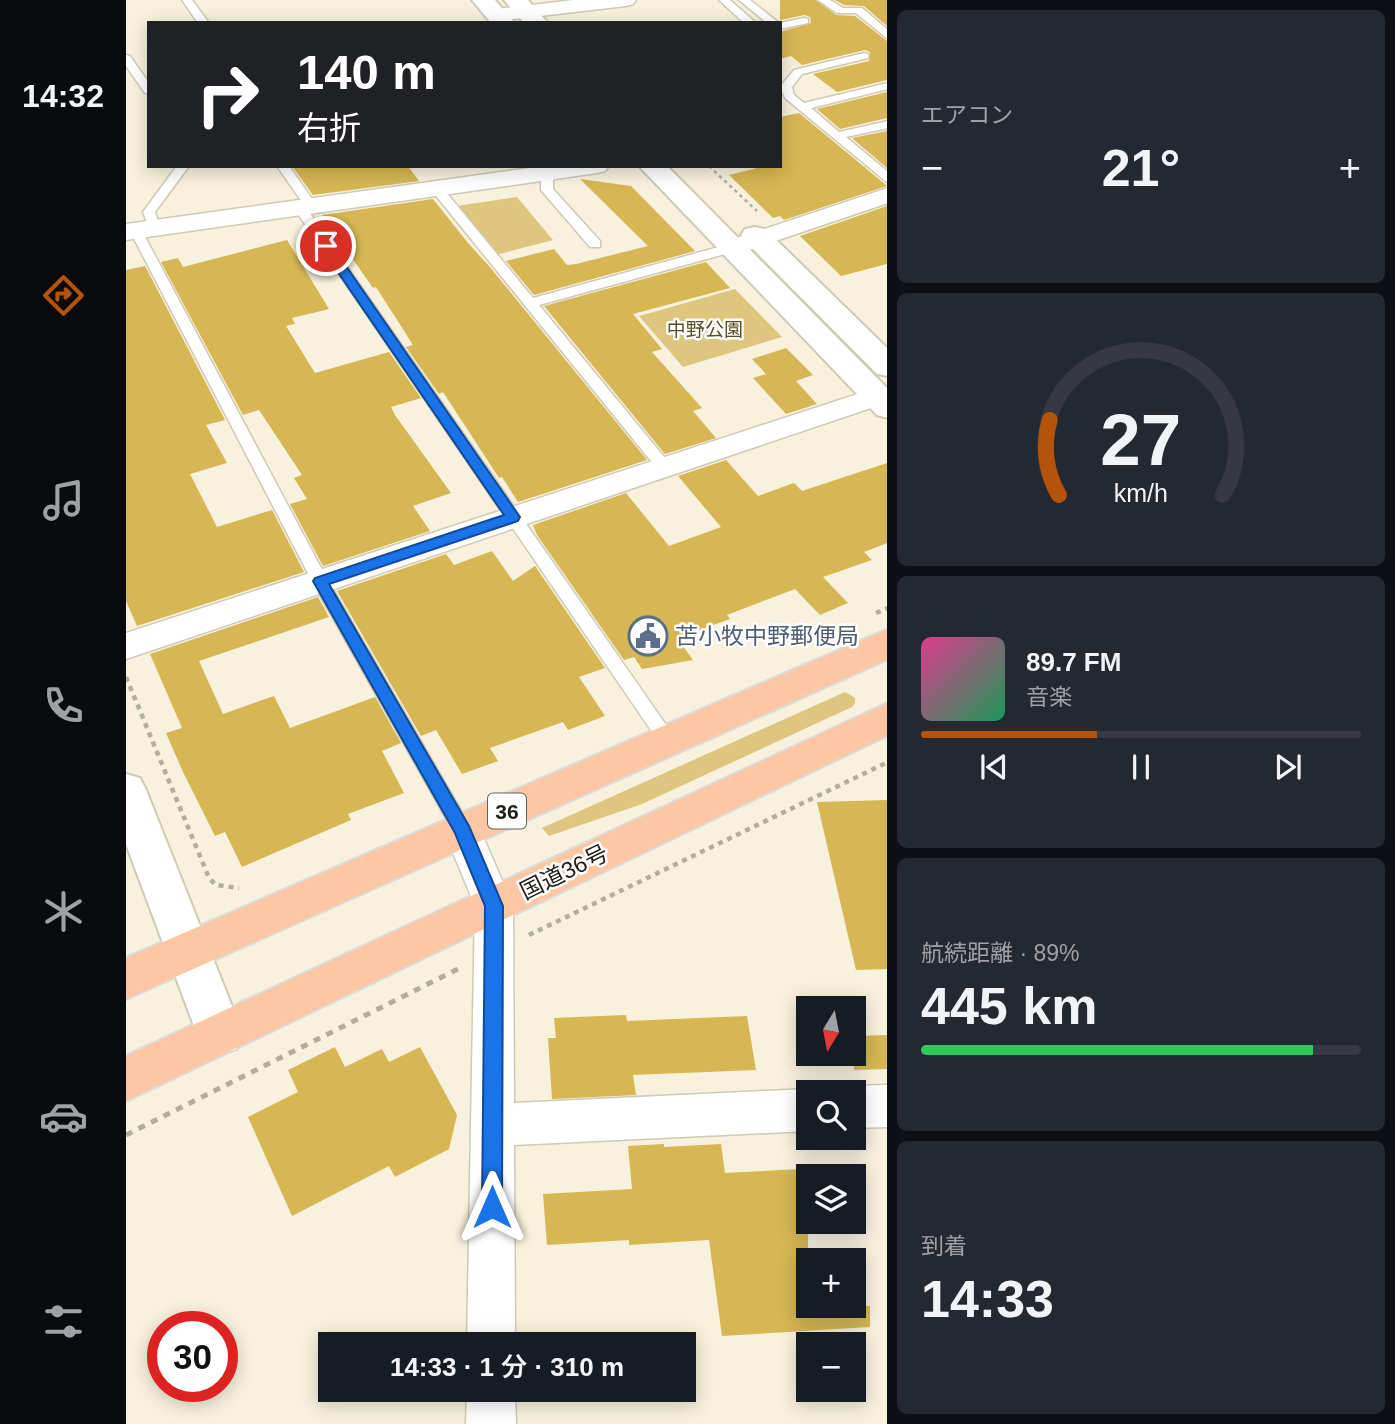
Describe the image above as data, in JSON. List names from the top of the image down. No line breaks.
{"streets":{"highway":["36","国道36号"]},"parks":["中野公園"],"places":{"public building":["苫小牧中野郵便局"]},"north":"bottom","page":{"tabs":"14:32","tile":["エアコン",["航続距離 · 89%","445 km"],["到着","14:33"]],"turn":["140 m","右折"],"heat":["−","21°","+"],"song":["89.7 FM","音楽"],"map_buttons":["+","−"],"limit":"30","trip":"14:33 · 1 分 · 310 m","gauge":["27","km/h"]}}
